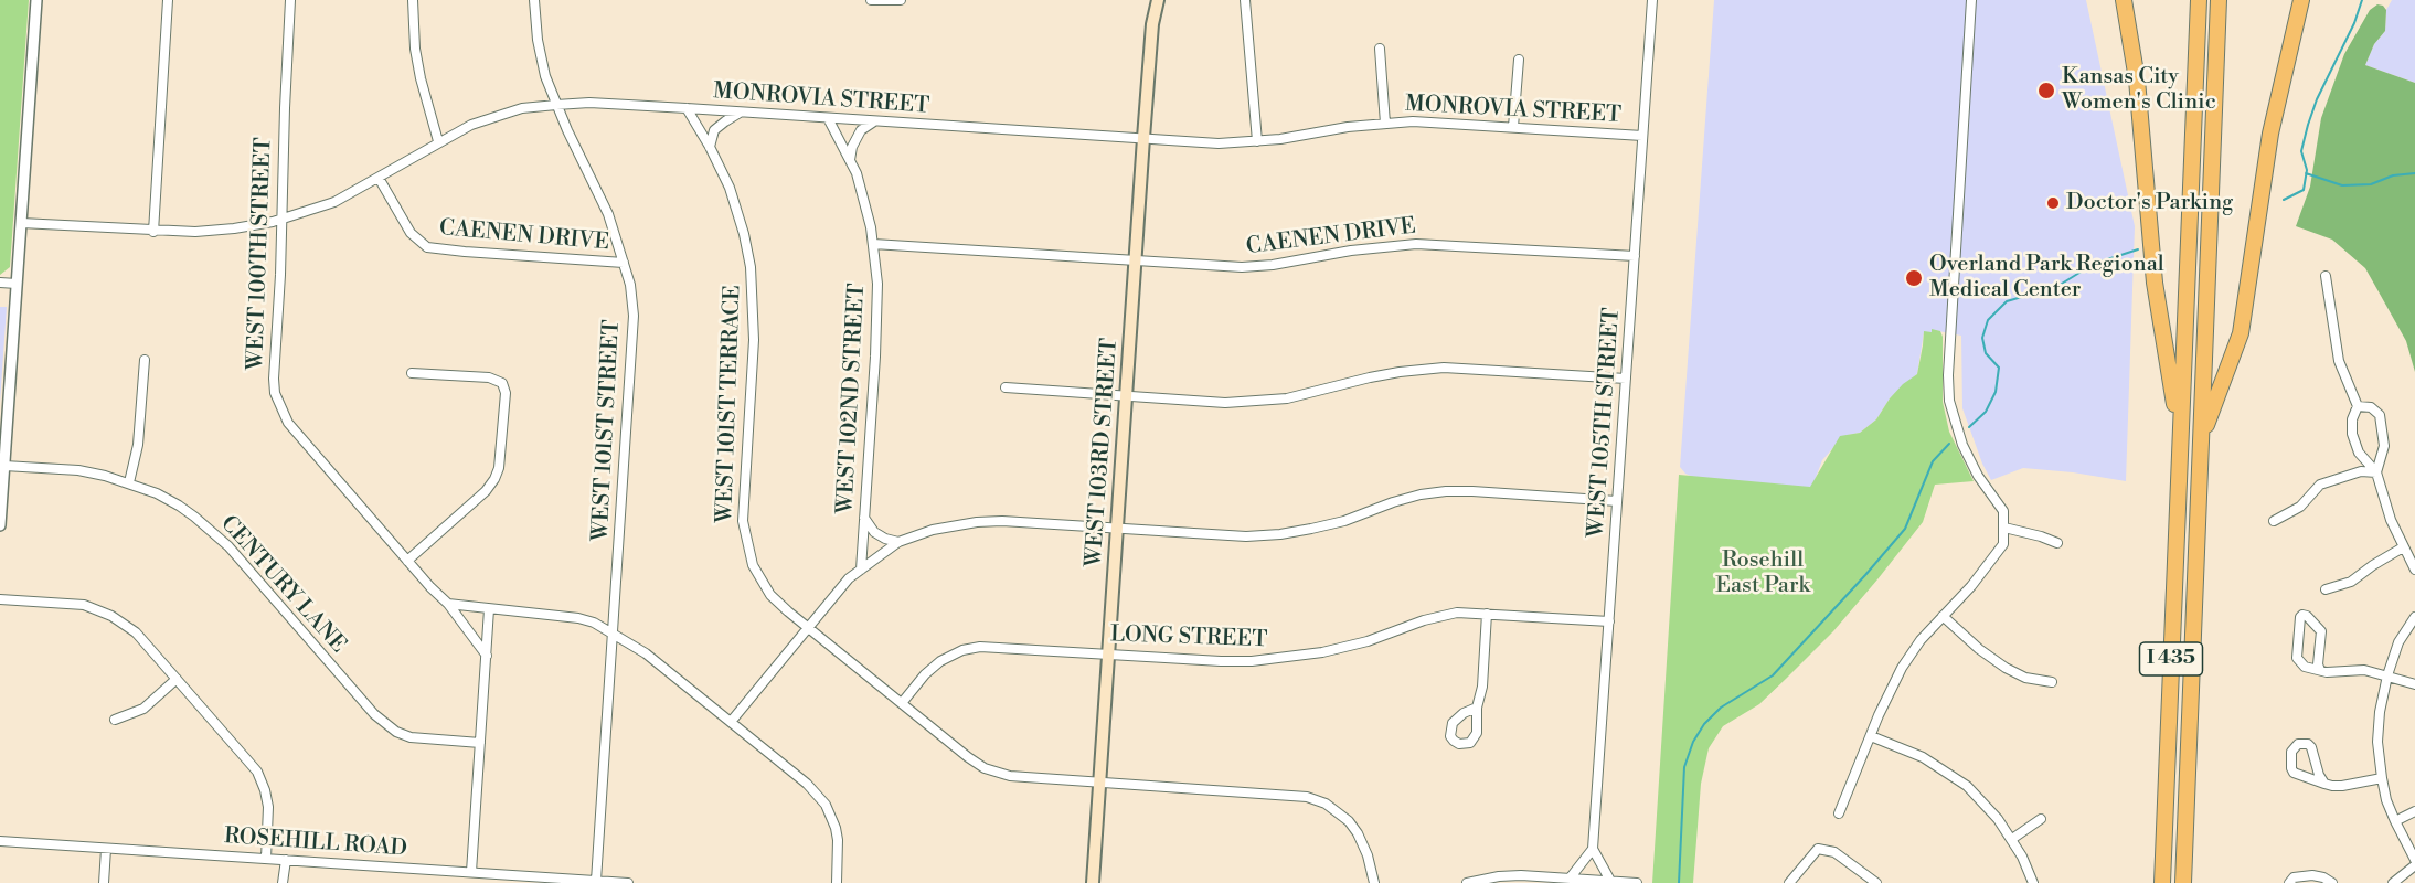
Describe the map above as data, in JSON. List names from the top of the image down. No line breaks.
{"streets":{"highway":["I 435"],"main road":["WEST 103RD STREET"],"street":["MONROVIA STREET","CAENEN DRIVE","WEST 100TH STREET","WEST 102ND STREET","WEST 101ST TERRACE","WEST 105TH STREET","WEST 101ST STREET","CENTURY LANE","LONG STREET","ROSEHILL ROAD"]},"crossings":[["MONROVIA STREET","CAENEN DRIVE"],["MONROVIA STREET","WEST 100TH STREET"],["MONROVIA STREET","WEST 102ND STREET"],["MONROVIA STREET","WEST 101ST TERRACE"],["MONROVIA STREET","WEST 105TH STREET"],["MONROVIA STREET","WEST 101ST STREET"],["MONROVIA STREET","WEST 103RD STREET"],["CAENEN DRIVE","WEST 102ND STREET"],["CAENEN DRIVE","WEST 105TH STREET"],["CAENEN DRIVE","WEST 101ST STREET"],["CAENEN DRIVE","WEST 103RD STREET"],["WEST 101ST TERRACE","WEST 103RD STREET"],["WEST 101ST TERRACE","LONG STREET"],["WEST 105TH STREET","LONG STREET"],["WEST 101ST STREET","ROSEHILL ROAD"],["WEST 103RD STREET","LONG STREET"]],"parks":["Rosehill East Park"],"places":["Kansas City Women's Clinic","Doctor's Parking","Overland Park Regional Medical Center"]}
